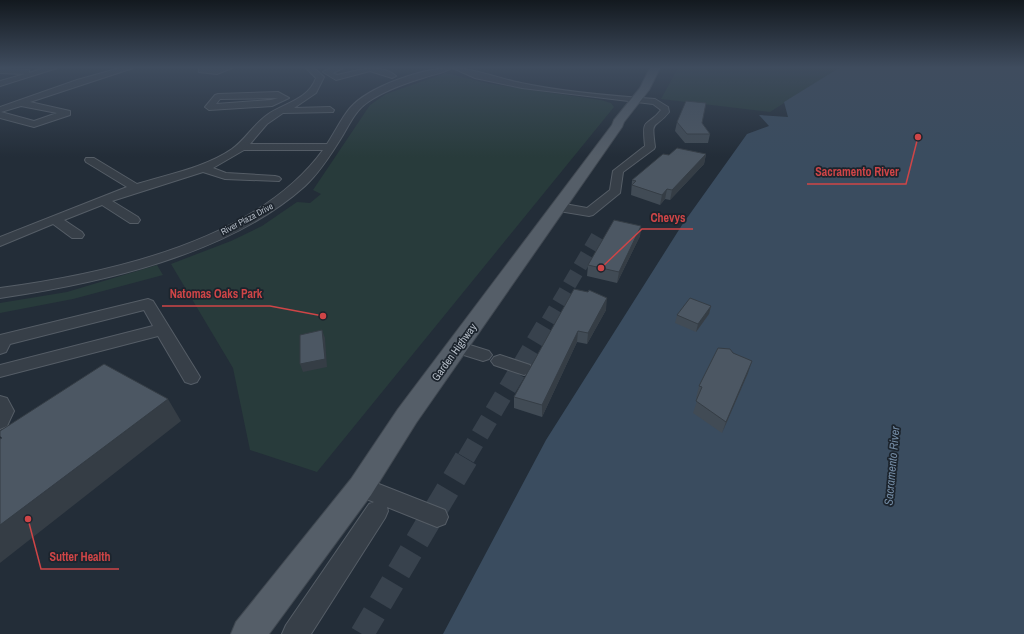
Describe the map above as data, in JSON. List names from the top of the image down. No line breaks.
{"streets":{"main road":["Garden Highway"],"street":["River Plaza Drive"]},"water":["Sacramento River"],"places":["Sacramento River","Chevys","Natomas Oaks Park","Sutter Health"]}
